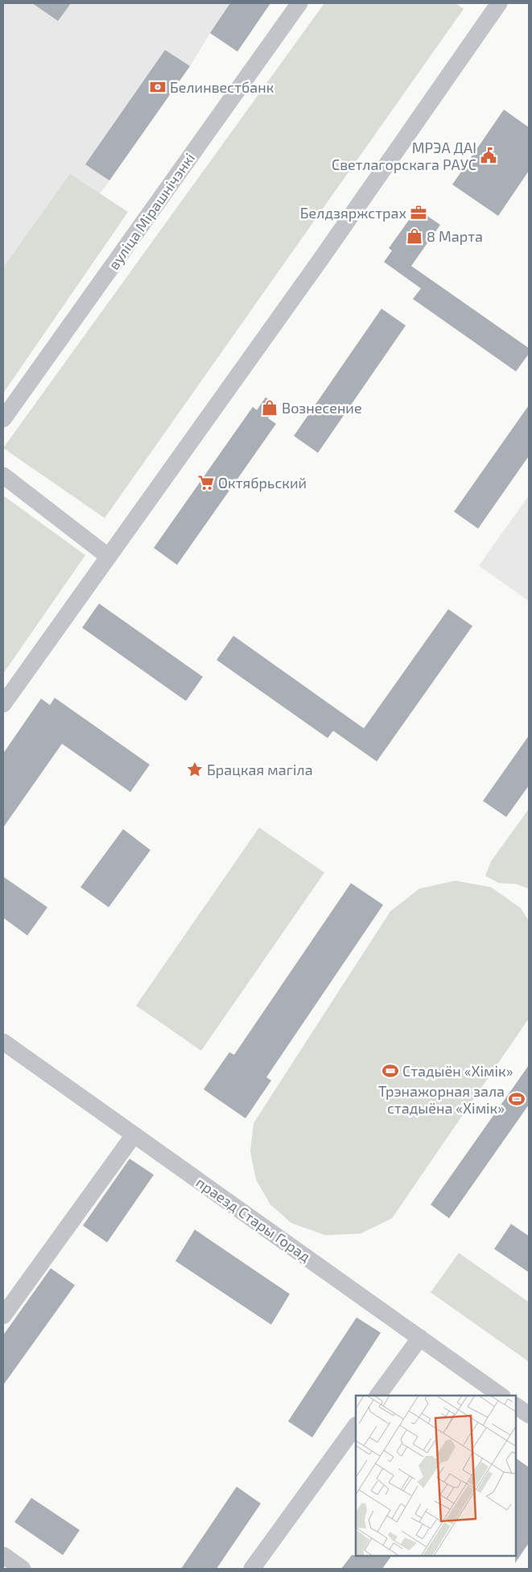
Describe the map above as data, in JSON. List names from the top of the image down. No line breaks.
{"streets":{"street":["вуліца Мірашнічэнкі","праезд Стары Горад"]},"places":{"bank":["Белинвестбанк"],"public building":["МРЭА ДАІ Светлагорскага РАУС"],"office":["Белдзяржстрах"],"shop":["8 Марта","Вознесение"],"supermarket":["Октябрьский"],"place":["Брацкая магіла"],"sports":["Стадыён «Хімік»","Трэнажорная зала стадыёна «Хімік»"]}}
